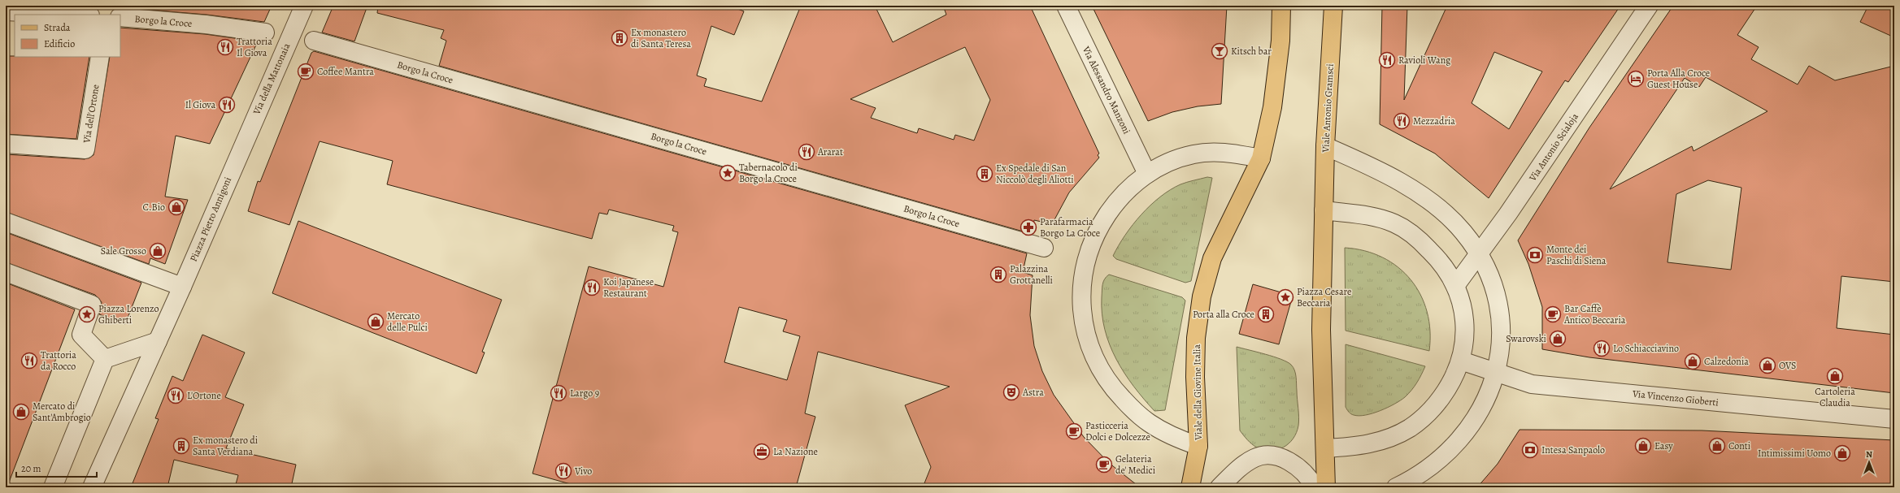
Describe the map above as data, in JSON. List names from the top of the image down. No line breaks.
{"streets":{"main road":["Viale Antonio Gramsci","Viale della Giovine Italia"],"street":["Borgo la Croce","Via della Mattonaia","Via Alessandro Manzoni","Via dell'Ortone","Via Antonio Scialoja","Piazza Pietro Annigoni","Via Vincenzo Gioberti"]},"crossings":[["Via della Mattonaia","Piazza Pietro Annigoni"]],"places":{"building":["Ex monastero di Santa Teresa","Ex Spedale di San Niccolò degli Aliotti","Palazzina Grottanelli","Porta alla Croce","Ex monastero di Santa Verdiana"],"restaurant":["Trattoria Il Giova","Ravioli Wang","Il Giova","Mezzadria","Ararat","Koi Japanese Restaurant","Lo Schiacciavino","Trattoria da Rocco","Largo 9","L'Ortone","Vivo"],"bar":["Kitsch bar"],"cafe":["Coffee Mantra","Bar Caffè Antico Beccaria","Pasticceria Dolci e Dolcezze","Gelateria de' Medici"],"hotel":["Porta Alla Croce Guest House"],"place":["Tabernacolo di Borgo la Croce","Piazza Cesare Beccaria","Piazza Lorenzo Ghiberti"],"shop":["C.Bio","Sale Grosso","Mercato delle Pulci","Swarovski","Calzedonia","OVS","Cartoleria Claudia","Mercato di Sant'Ambrogio","Easy","Conti","Intimissimi Uomo"],"pharmacy":["Parafarmacia Borgo La Croce"],"bank":["Monte dei Paschi di Siena","Intesa Sanpaolo"],"theatre":["Astra"],"office":["La Nazione"]},"legend":["Strada","Edificio"],"scale_bar":"20 m","north":"top"}
